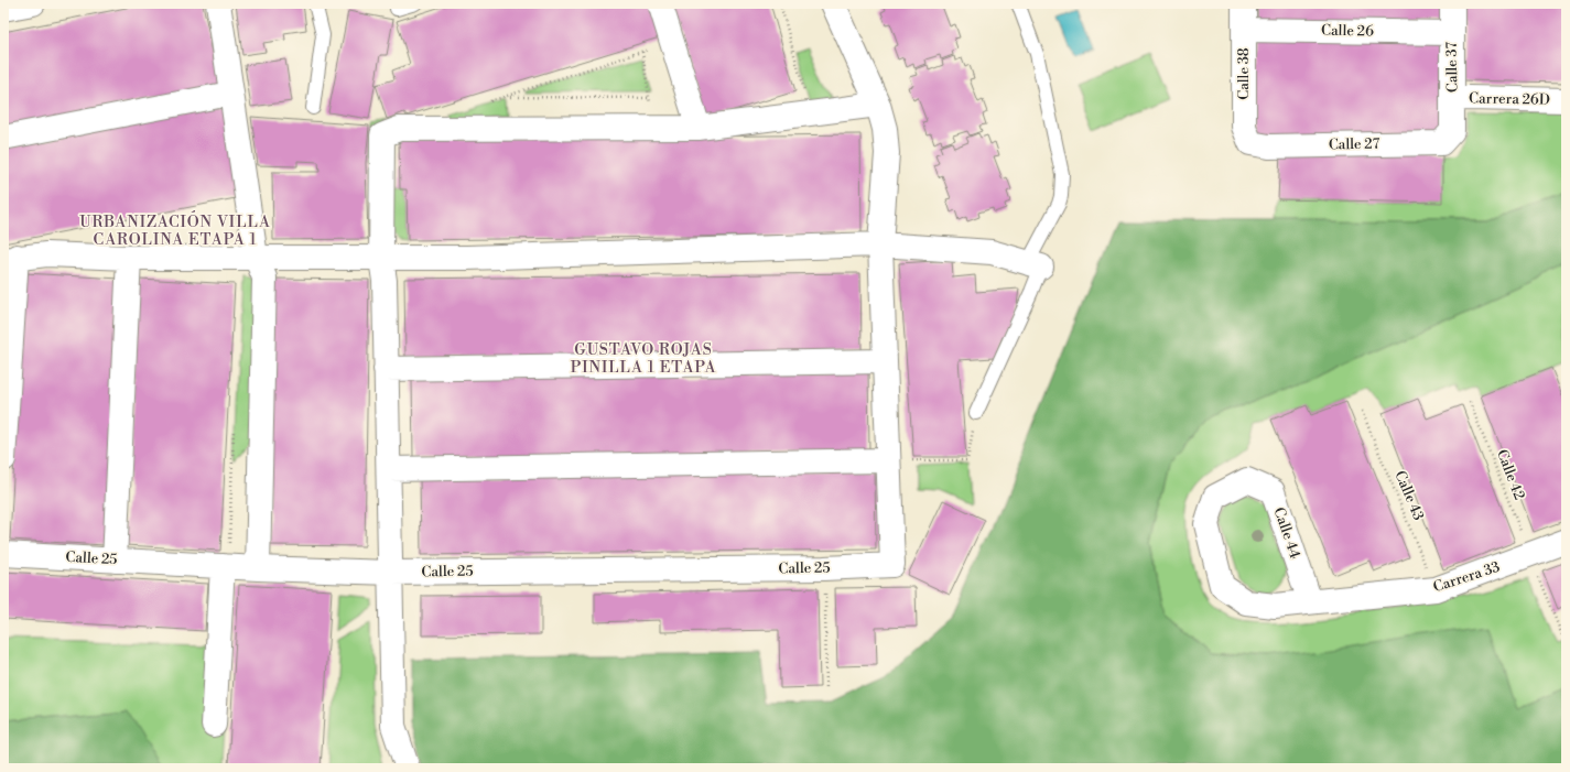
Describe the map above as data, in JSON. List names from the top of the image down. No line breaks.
{"streets":{"street":["Calle 26","Calle 37","Calle 38","Carrera 26D","Calle 27","Calle 44","Calle 25","Carrera 33"],"path":["Calle 42","Calle 43"]},"crossings":[["Calle 26","Calle 37"],["Calle 26","Calle 38"],["Calle 37","Carrera 26D"],["Calle 37","Calle 27"],["Calle 38","Calle 27"],["Calle 42","Carrera 33"],["Calle 43","Carrera 33"],["Calle 44","Carrera 33"]],"districts":["URBANIZACIÓN VILLA CAROLINA ETAPA 1","GUSTAVO ROJAS PINILLA 1 ETAPA"]}
